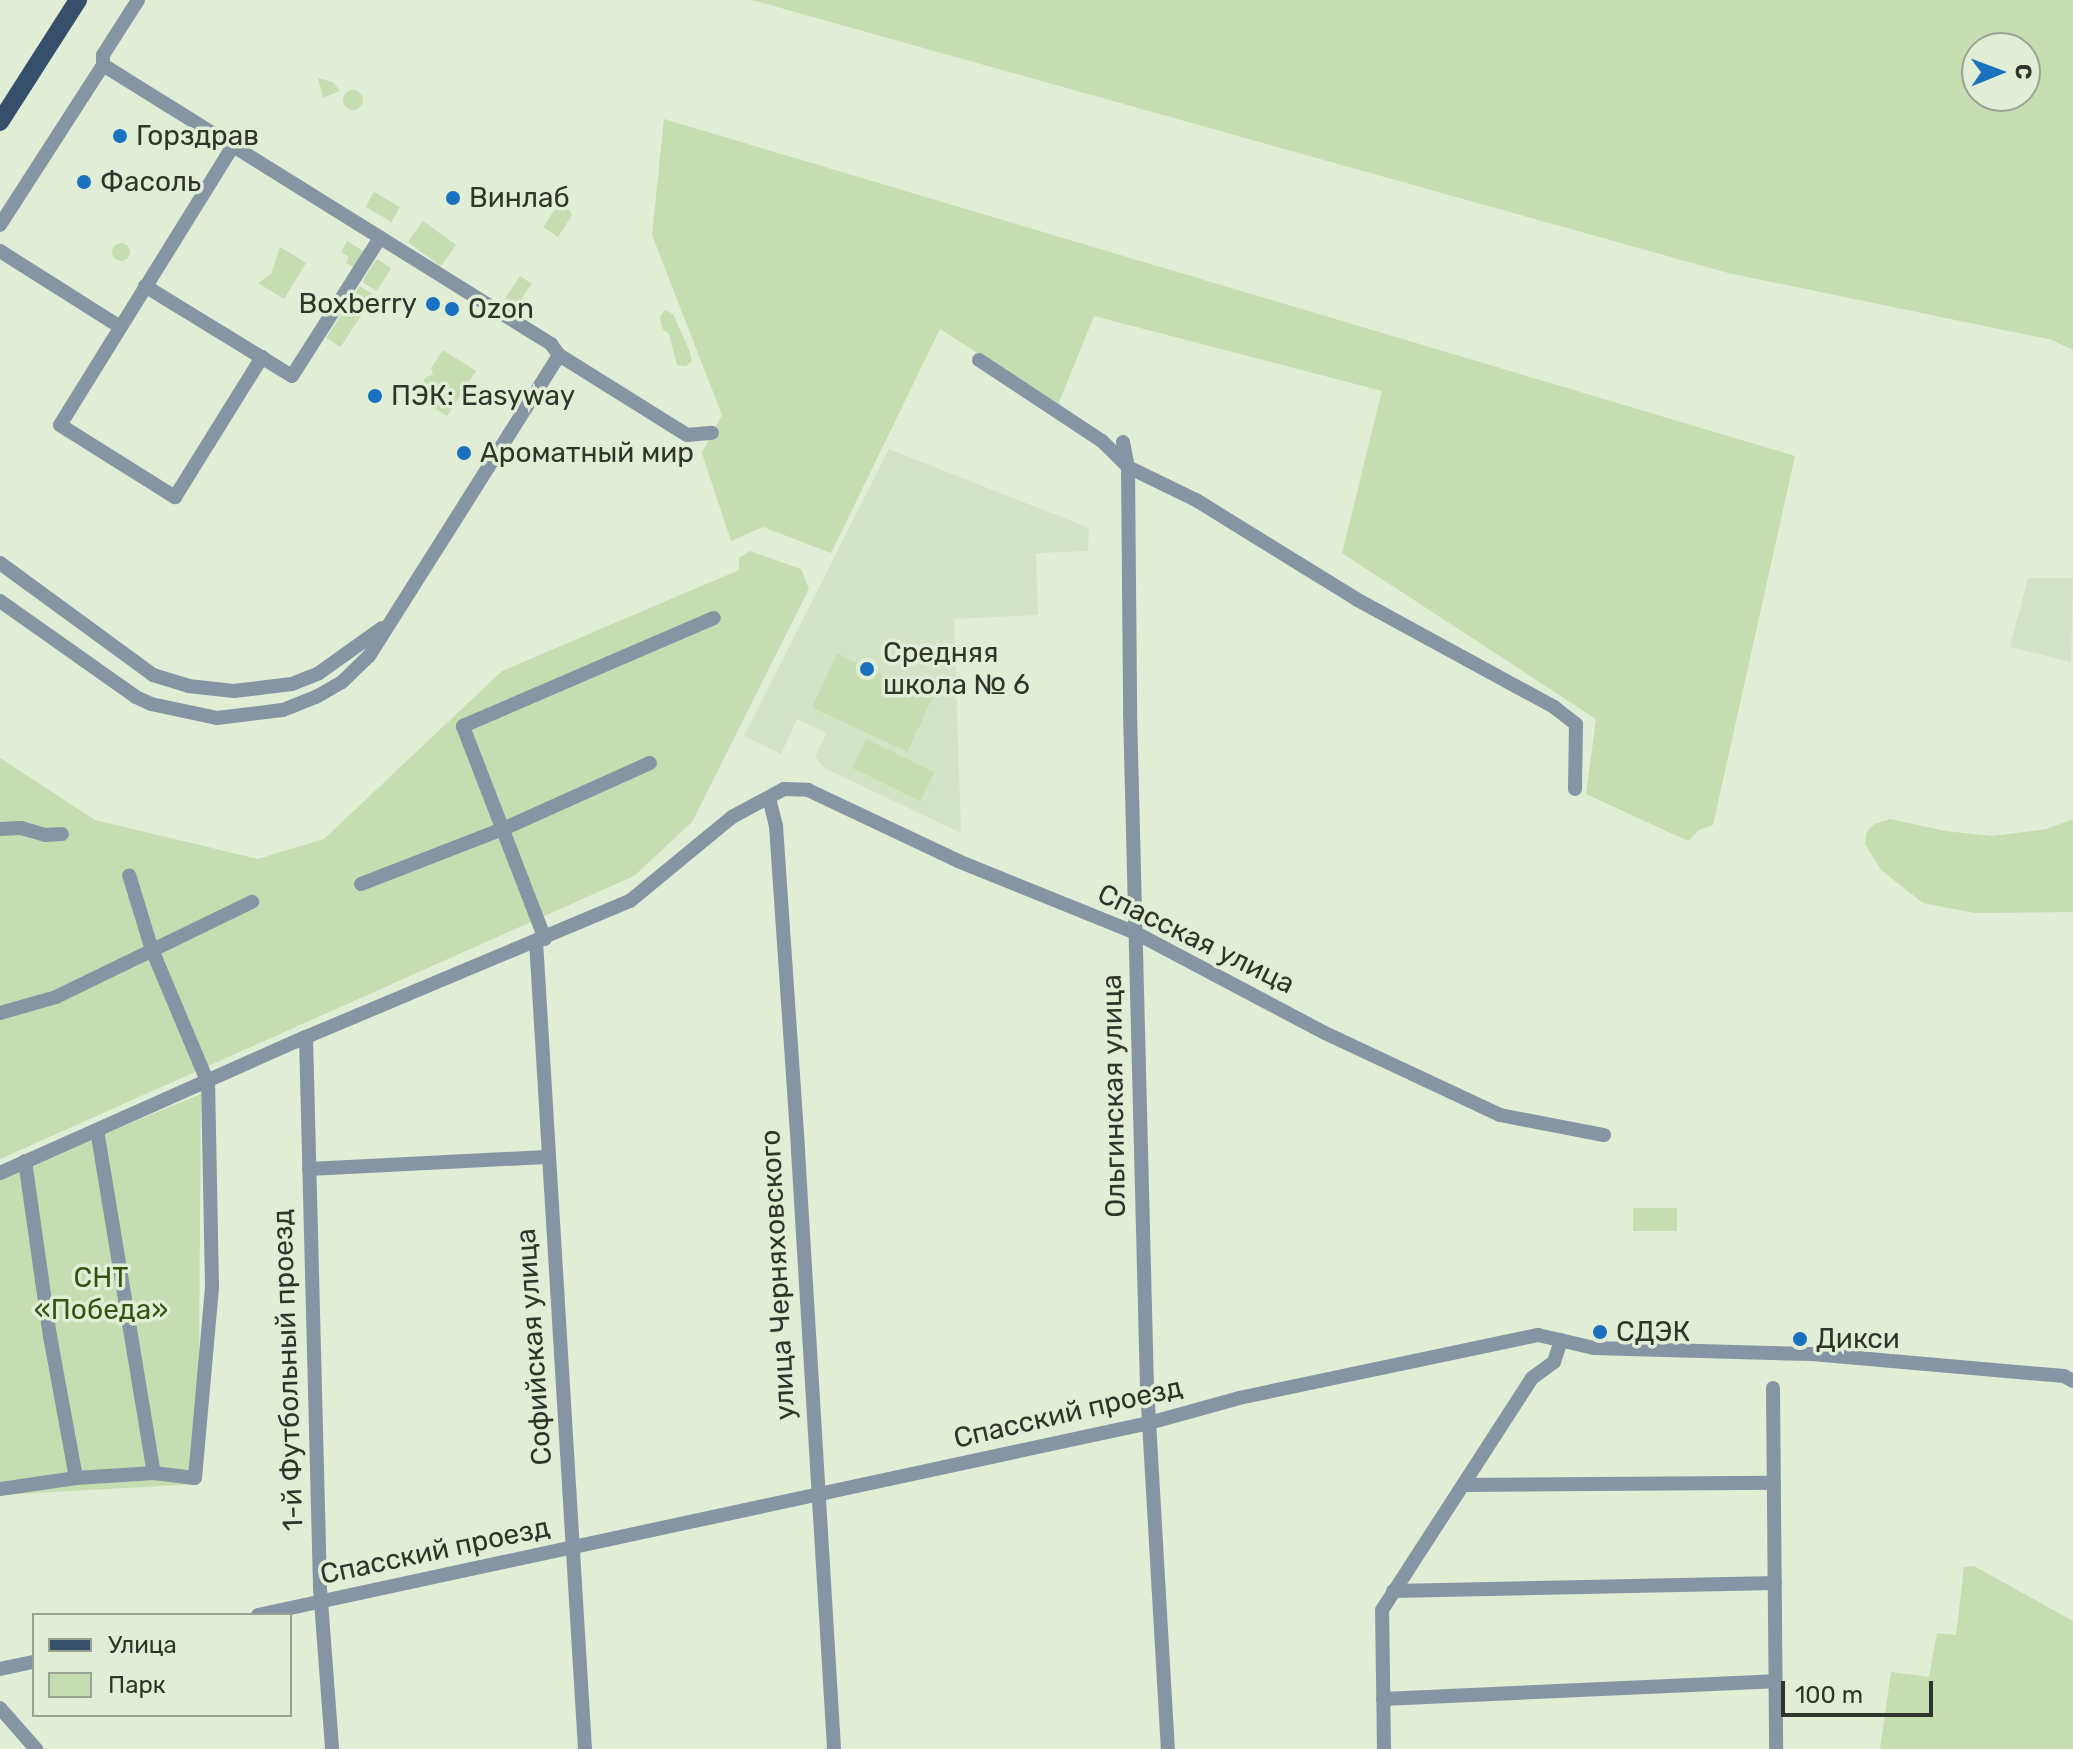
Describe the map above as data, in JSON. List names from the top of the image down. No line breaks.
{"streets":{"street":["Спасская улица","Ольгинская улица","улица Черняховского","Софийская улица","1-й Футбольный проезд","Спасский проезд"]},"crossings":[["Спасская улица","Ольгинская улица"],["Спасская улица","улица Черняховского"],["Ольгинская улица","Спасский проезд"],["улица Черняховского","Спасский проезд"],["Софийская улица","Спасский проезд"],["1-й Футбольный проезд","Спасский проезд"]],"parks":["СНТ «Победа»"],"places":["Горздрав","Фасоль","Винлаб","Boxberry","Ozon","ПЭК: Easyway","Ароматный мир","Средняя школа № 6","СДЭК","Дикси"],"legend":["Улица","Парк"],"scale_bar":"100 m","north":"right"}
